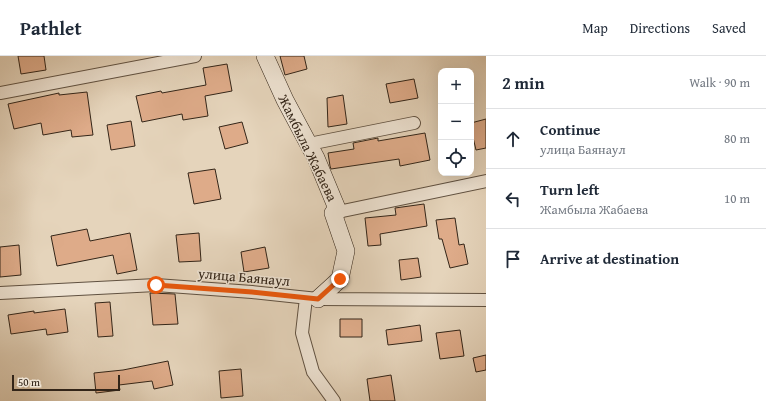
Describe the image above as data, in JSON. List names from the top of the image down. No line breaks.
{"streets":{"street":["Жамбыла Жабаева","улица Баянаул"]},"crossings":[["Жамбыла Жабаева","улица Баянаул"]],"scale_bar":"50 m","page":{"header":"Pathlet","nav":["Map","Directions","Saved"],"heading":["2 min","Walk · 90 m"],"map_buttons":["+","−"],"list":[["Continue","улица Баянаул","80 m"],["Turn left","Жамбыла Жабаева","10 m"],"Arrive at destination"],"scale":"50 m"}}
